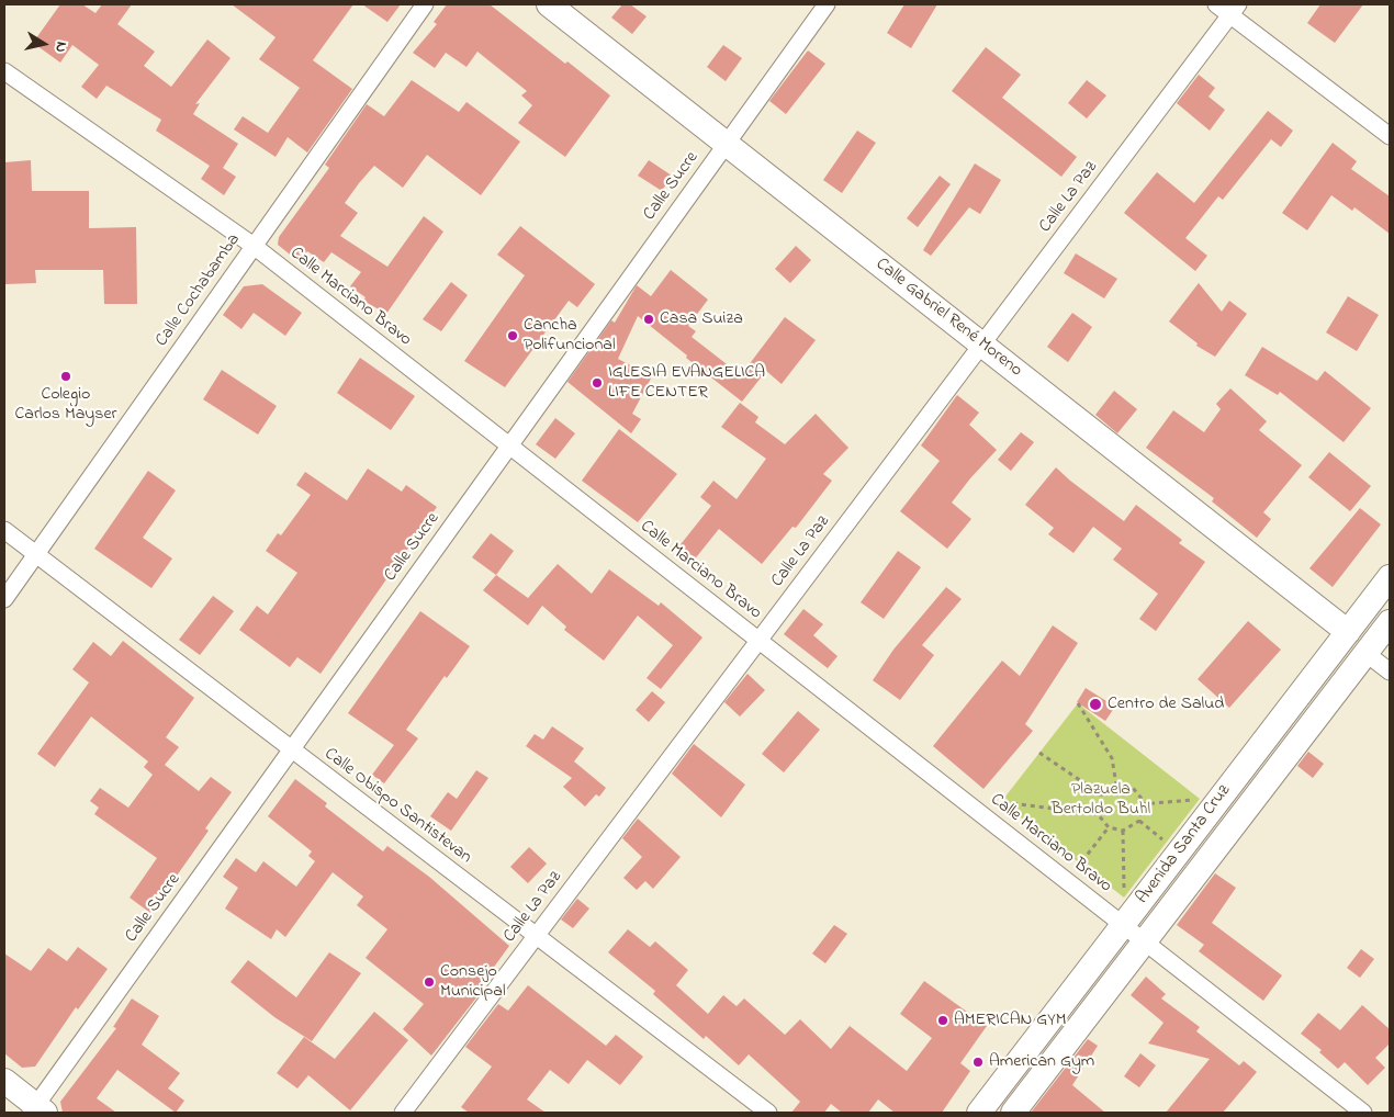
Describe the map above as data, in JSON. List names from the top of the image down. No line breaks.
{"streets":{"main road":["Calle Gabriel René Moreno","Avenida Santa Cruz"],"street":["Calle Sucre","Calle La Paz","Calle Cochabamba","Calle Marciano Bravo","Calle Obispo Santistevan"]},"crossings":[["Calle Sucre","Calle Marciano Bravo"],["Calle Sucre","Calle Gabriel René Moreno"],["Calle Sucre","Calle Obispo Santistevan"],["Calle La Paz","Calle Marciano Bravo"],["Calle La Paz","Calle Gabriel René Moreno"],["Calle La Paz","Calle Obispo Santistevan"],["Calle Cochabamba","Calle Marciano Bravo"],["Calle Cochabamba","Calle Obispo Santistevan"],["Calle Marciano Bravo","Avenida Santa Cruz"],["Calle Gabriel René Moreno","Avenida Santa Cruz"]],"parks":["Plazuela Bertoldo Buhl"],"places":["Casa Suiza","Cancha Polifuncional","Colegio Carlos Mayser","IGLESIA EVANGELICA LIFE CENTER","Centro de Salud","Consejo Municipal","AMERICAN GYM","American Gym"],"north":"right"}
